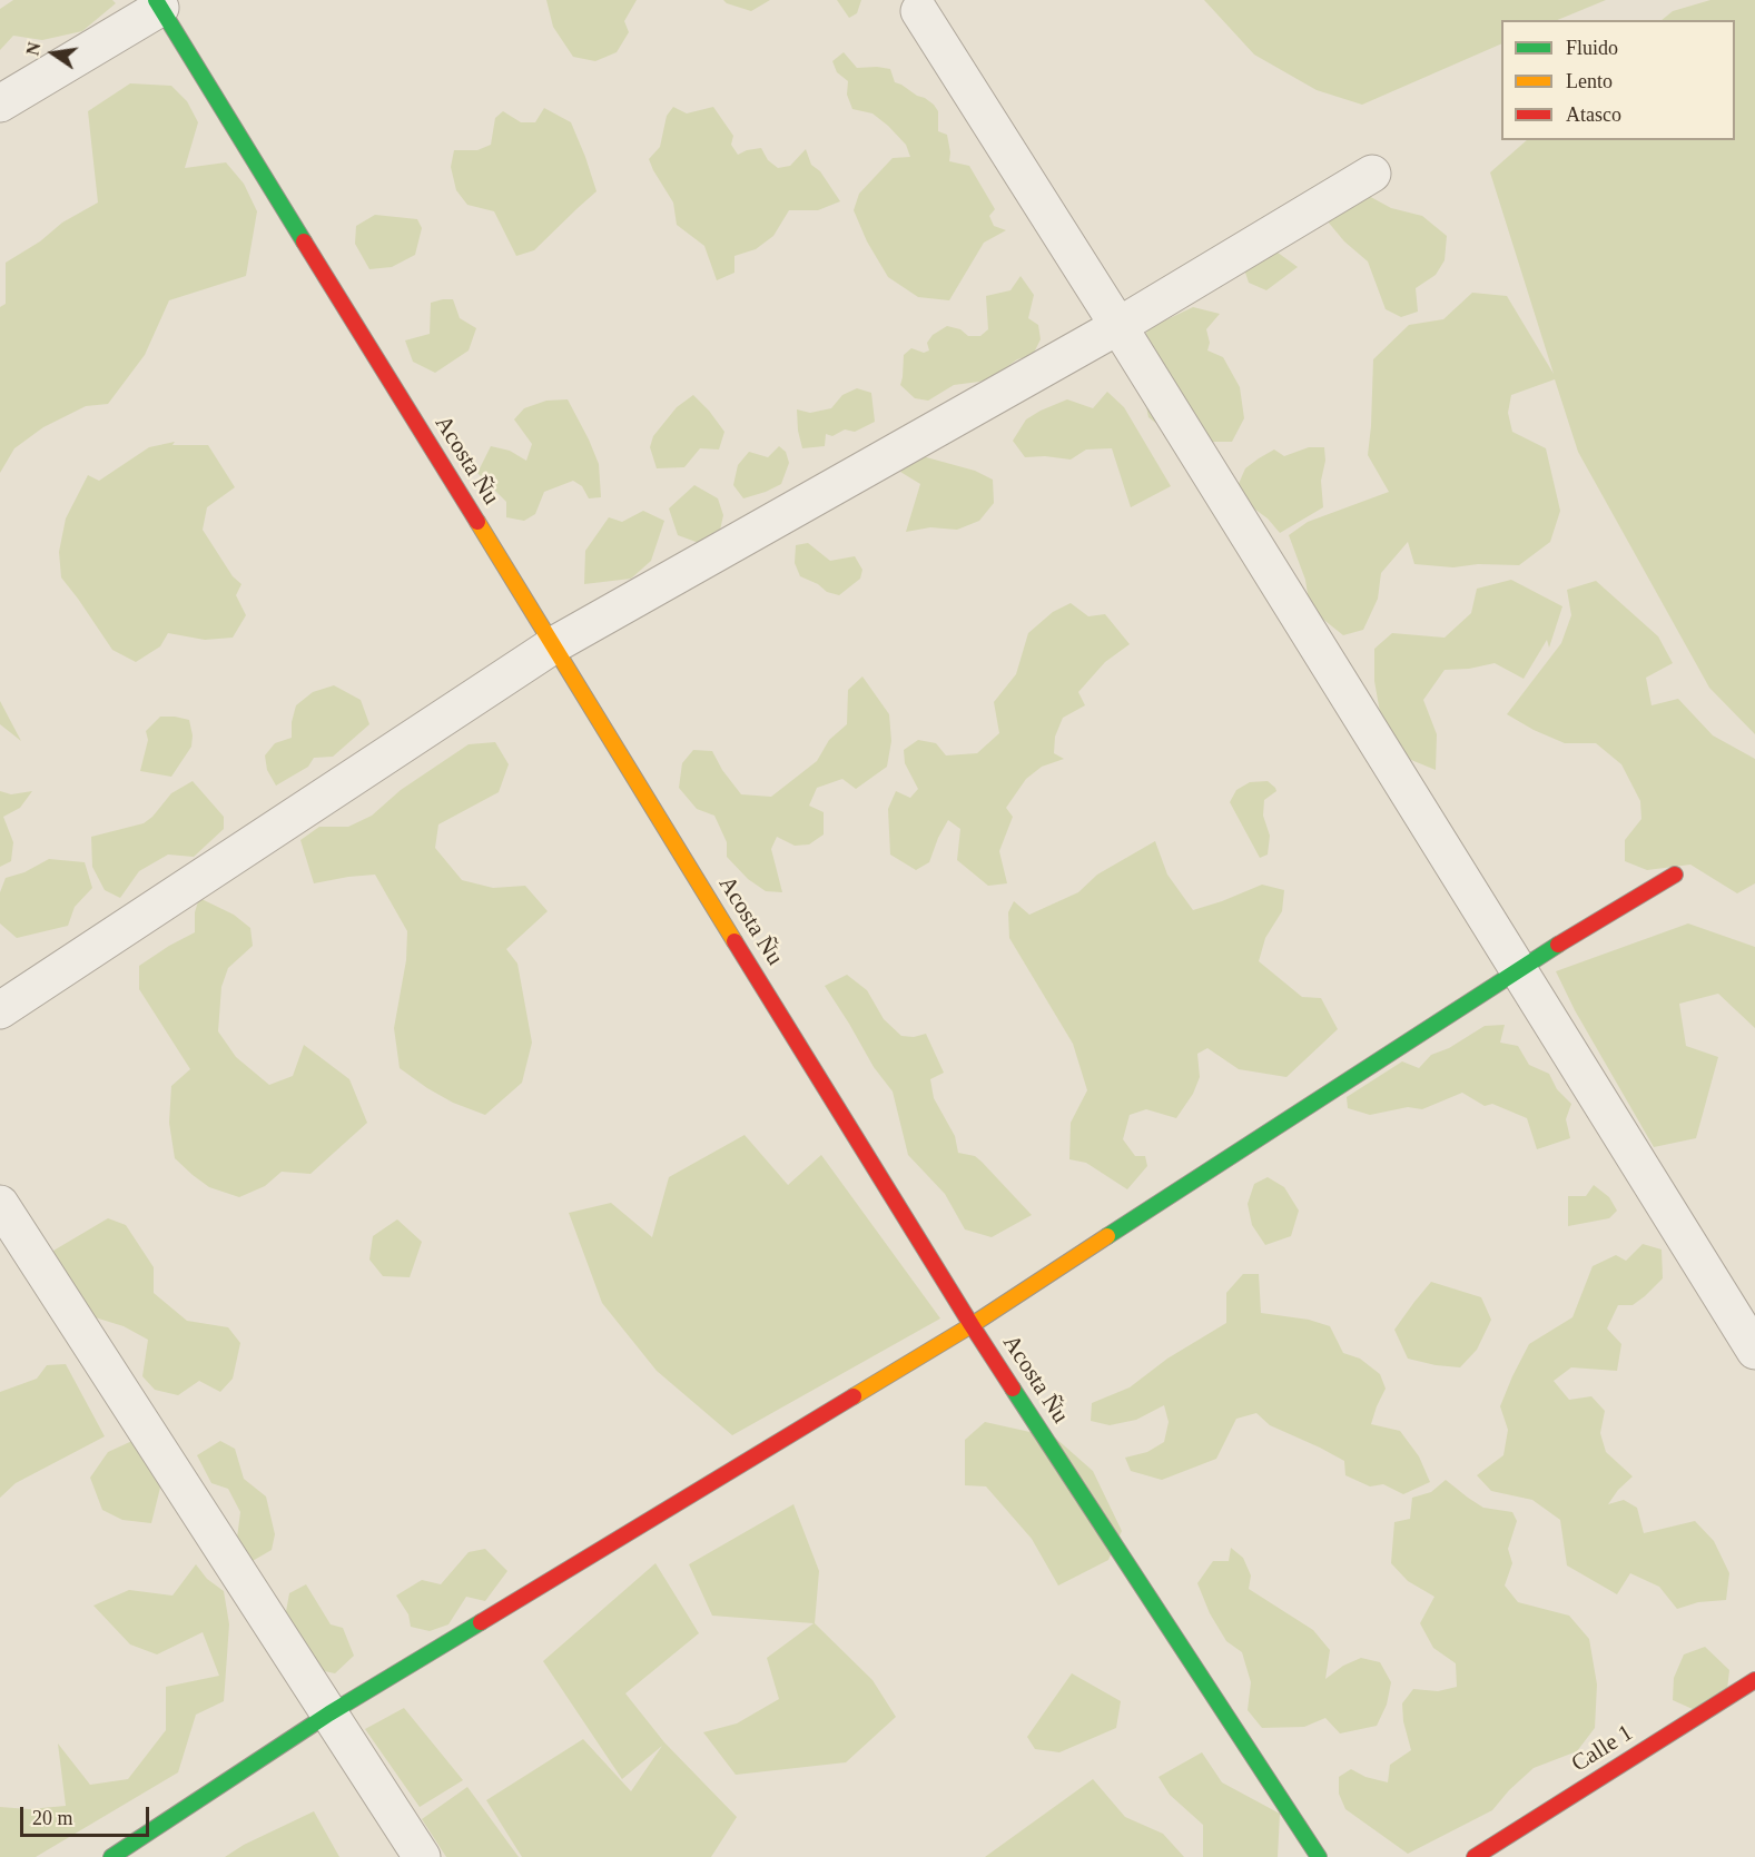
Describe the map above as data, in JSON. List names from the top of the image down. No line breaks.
{"streets":{"street":["Acosta Ñu","Calle 1"]},"legend":["Fluido","Lento","Atasco"],"scale_bar":"20 m","north":"left"}
